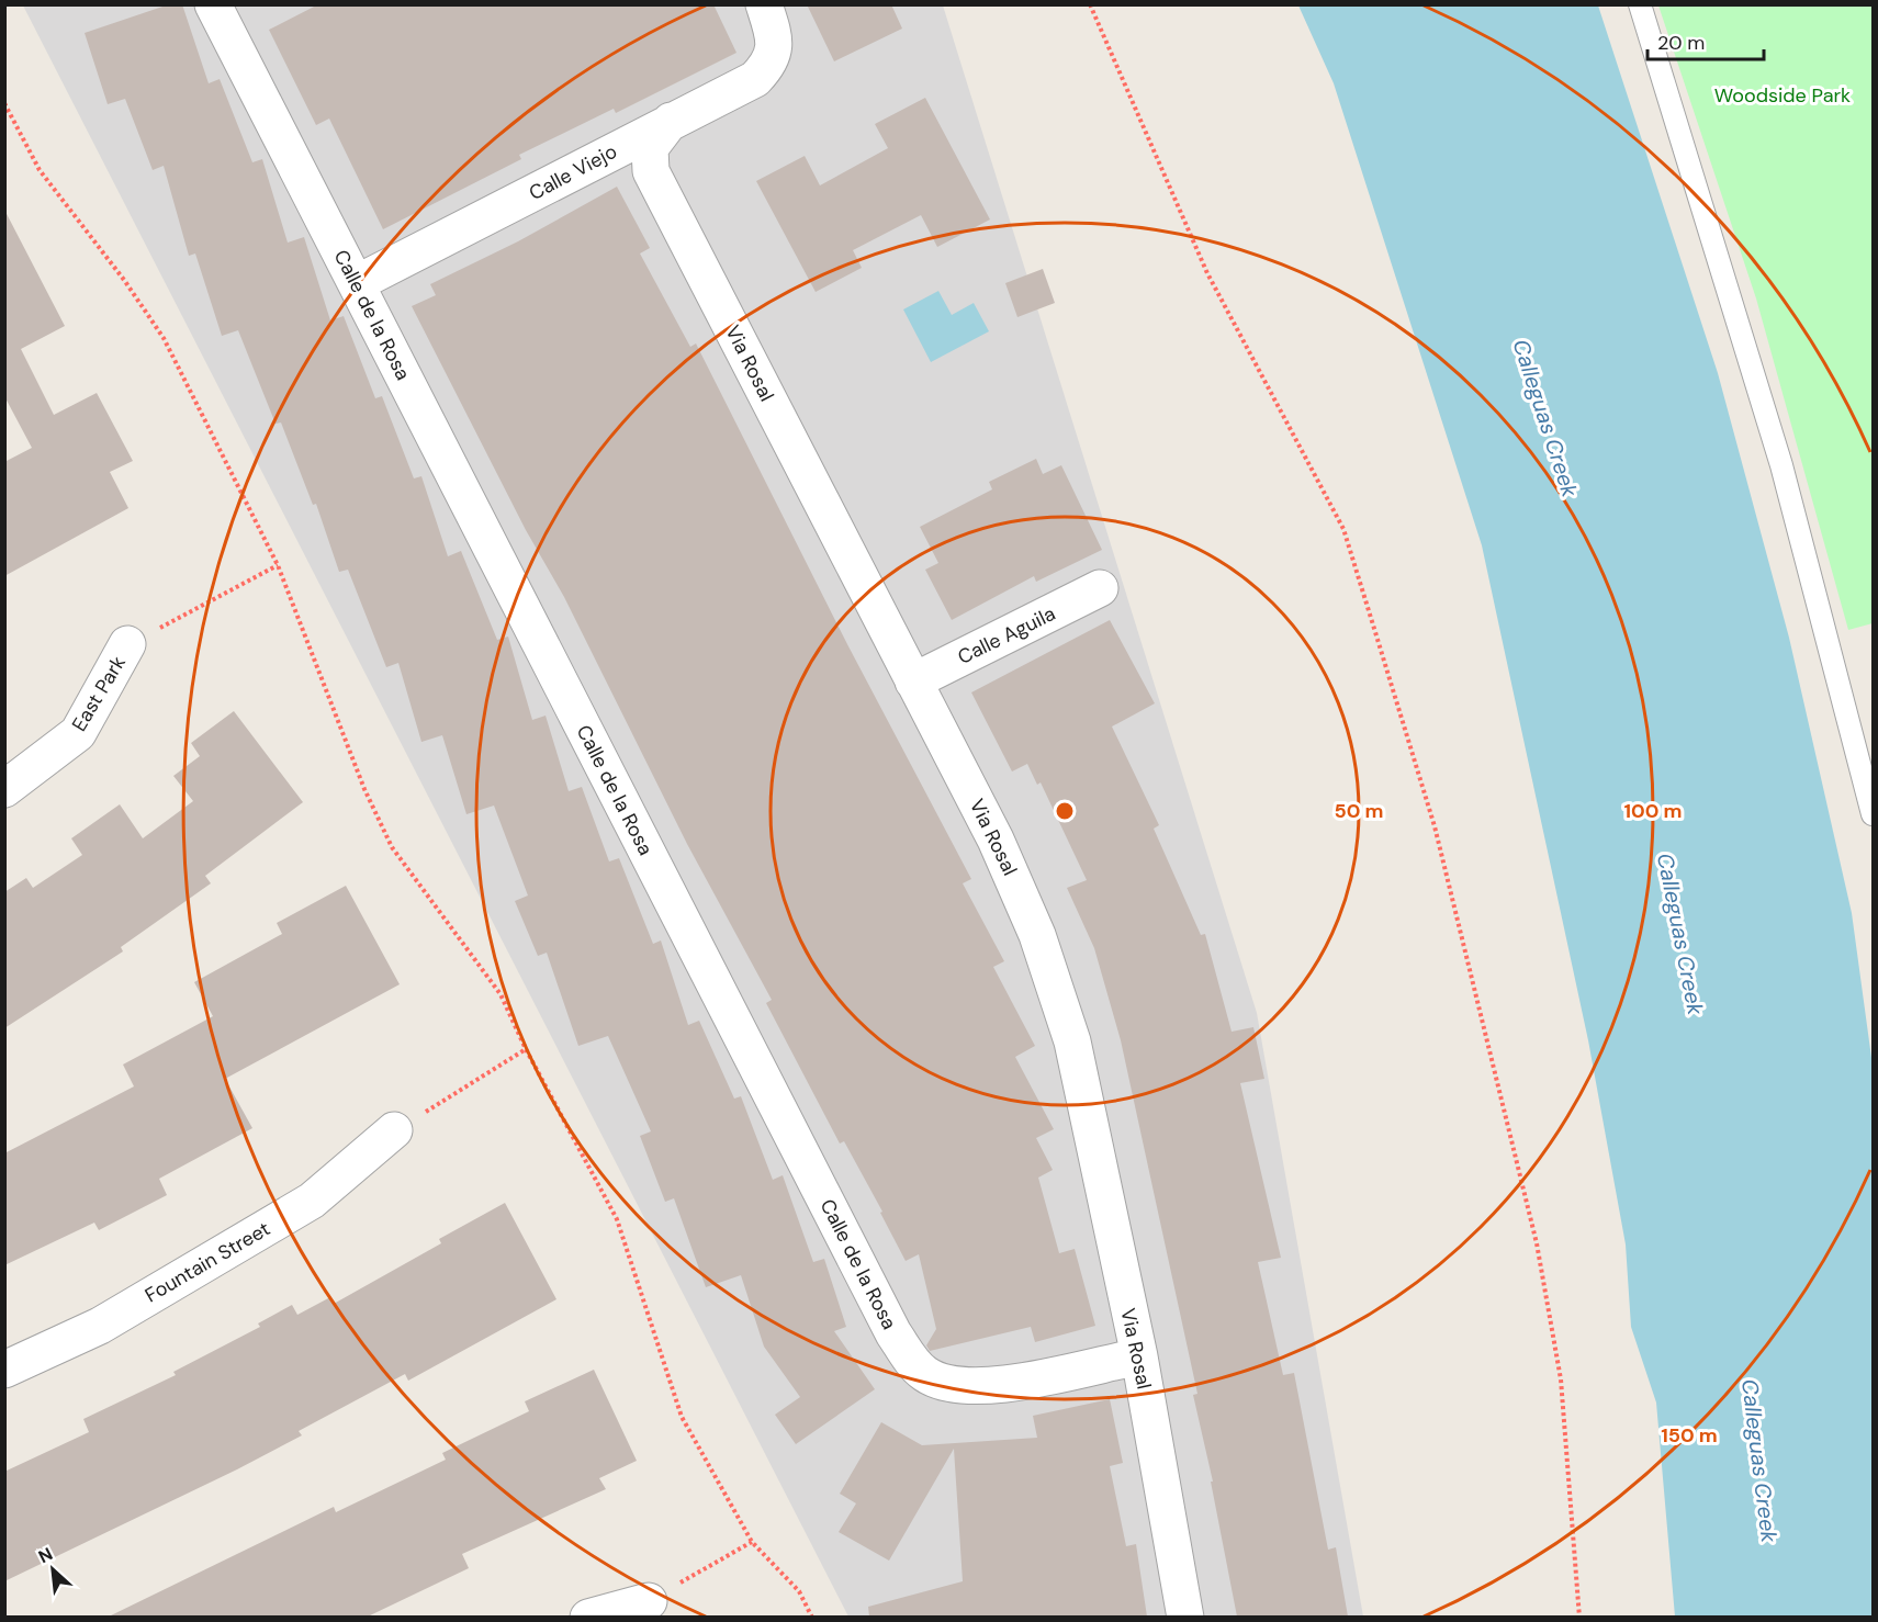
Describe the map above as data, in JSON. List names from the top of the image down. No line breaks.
{"streets":{"street":["Calle Viejo","Calle de la Rosa","Via Rosal","Calle Aguila","East Park","Fountain Street"]},"crossings":[["Calle Viejo","Calle de la Rosa"],["Calle Viejo","Via Rosal"],["Calle de la Rosa","Via Rosal"],["Via Rosal","Calle Aguila"]],"water":["Calleguas Creek"],"parks":["Woodside Park"],"scale_bar":"20 m","north":"top left","rings":["50 m","100 m","150 m"]}
